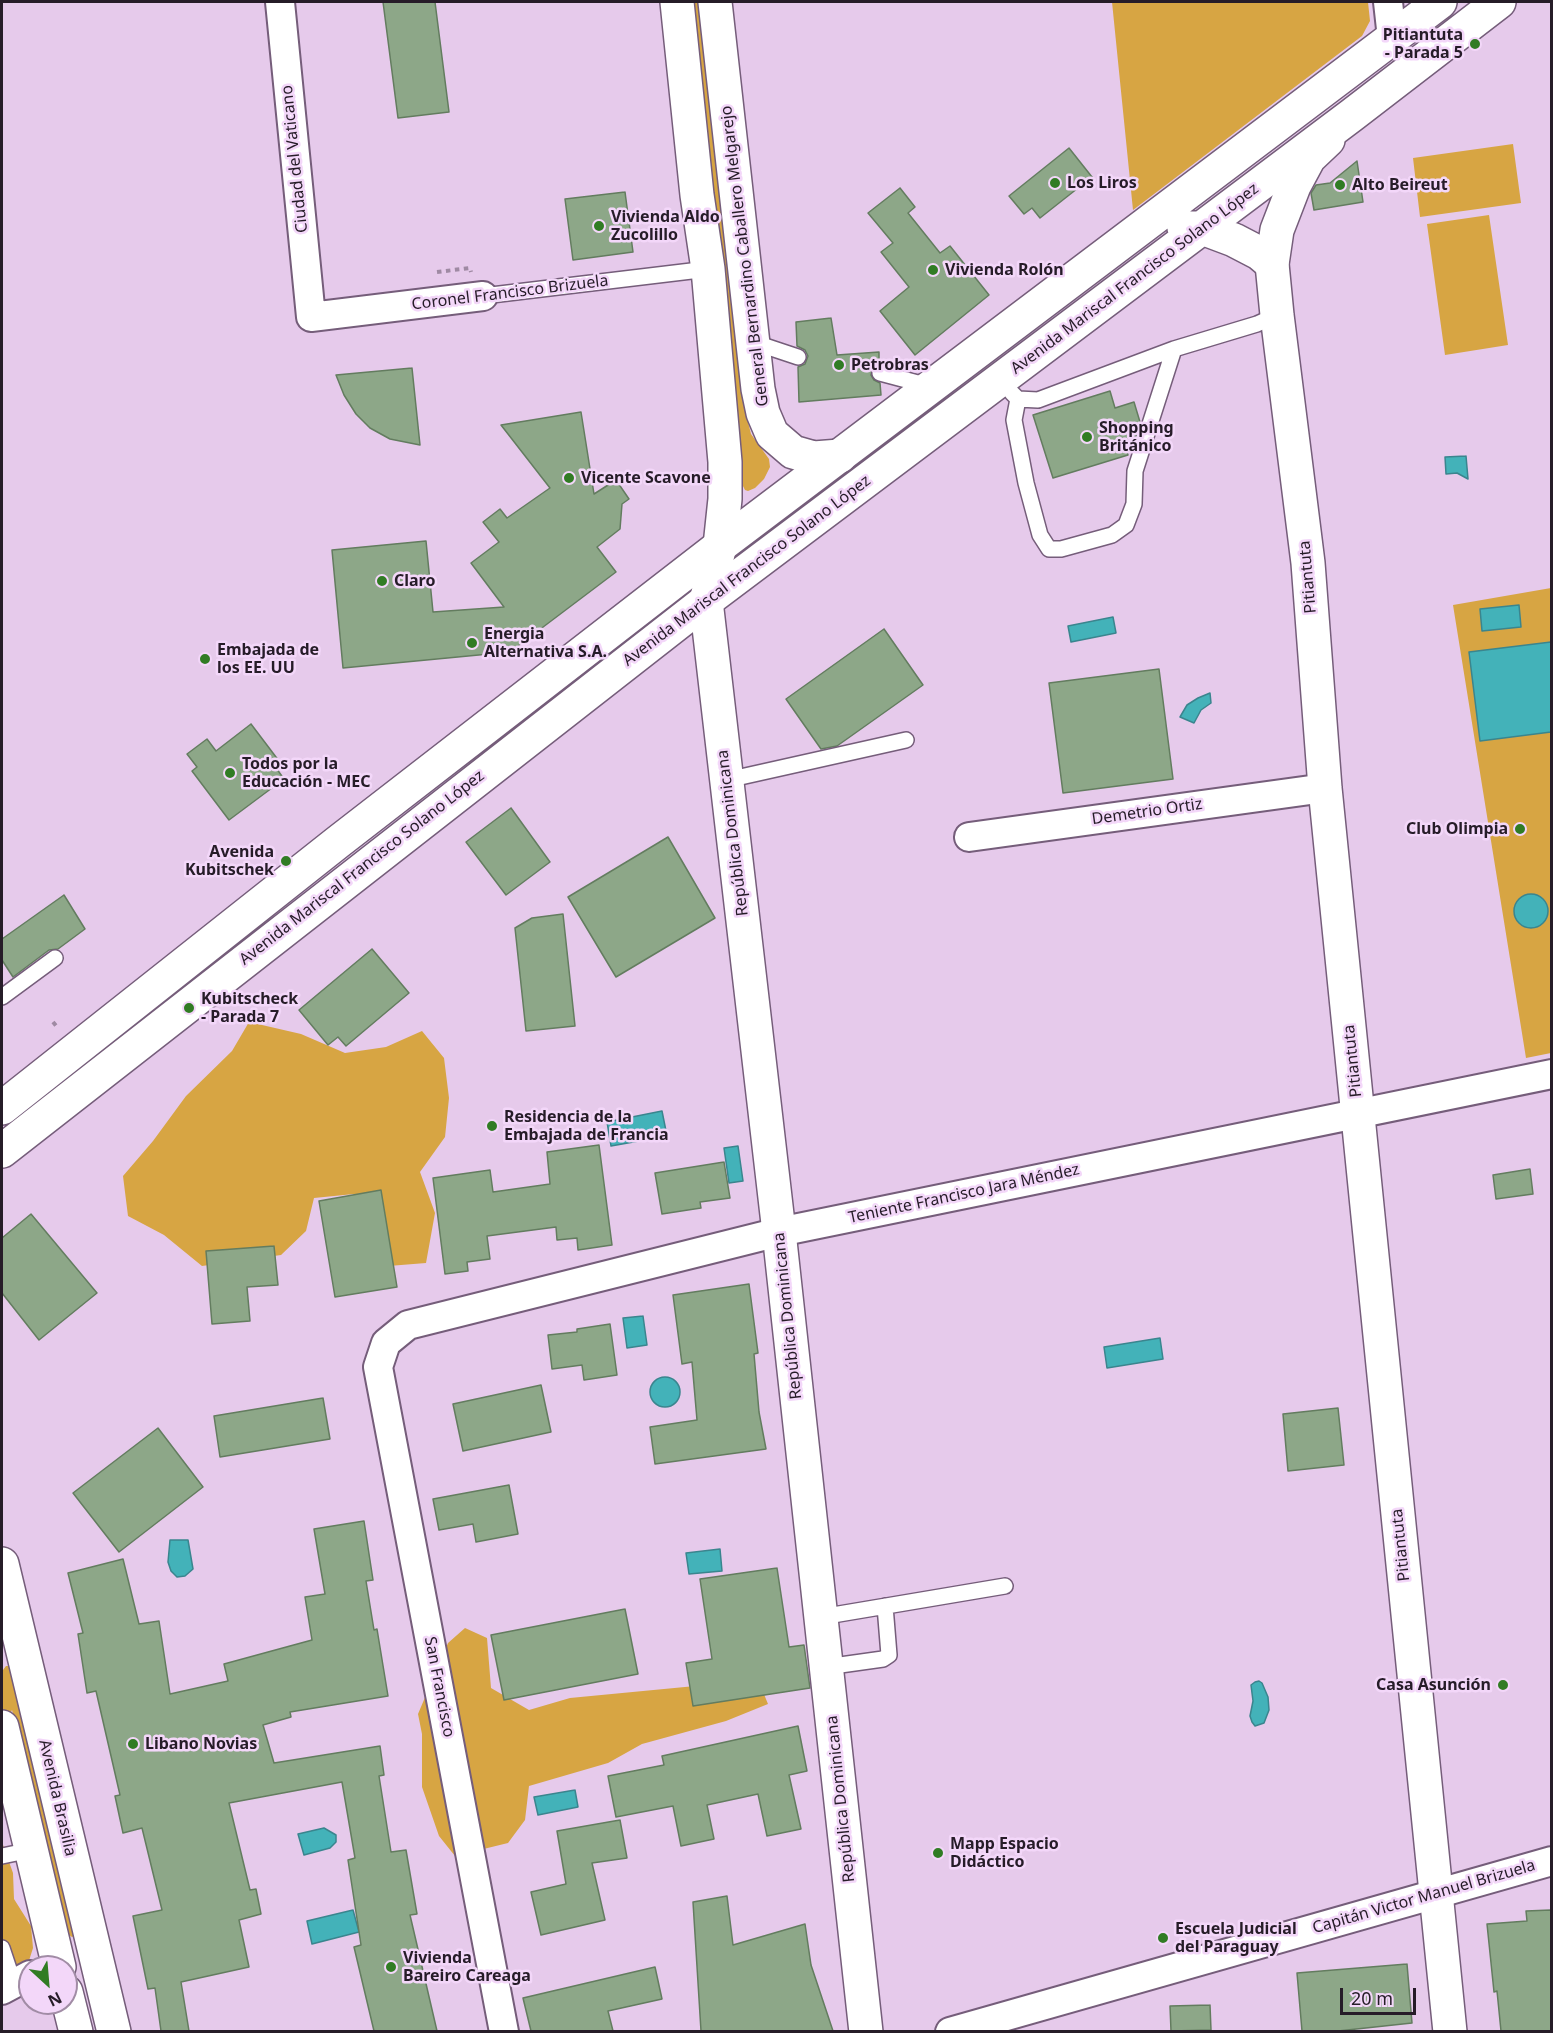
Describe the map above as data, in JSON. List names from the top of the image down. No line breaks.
{"streets":{"main road":["General Bernardino Caballero Melgarejo","Avenida Mariscal Francisco Solano López","Pitiantuta","República Dominicana","Avenida Brasilia"],"street":["Ciudad del Vaticano","Coronel Francisco Brizuela","Demetrio Ortiz","Teniente Francisco Jara Méndez","San Francisco","Capitán Victor Manuel Brizuela"]},"crossings":[["Ciudad del Vaticano","Coronel Francisco Brizuela"],["General Bernardino Caballero Melgarejo","Avenida Mariscal Francisco Solano López"],["Avenida Mariscal Francisco Solano López","Pitiantuta"],["Avenida Mariscal Francisco Solano López","República Dominicana"],["Pitiantuta","Demetrio Ortiz"],["Pitiantuta","Teniente Francisco Jara Méndez"],["Pitiantuta","Capitán Victor Manuel Brizuela"],["República Dominicana","Teniente Francisco Jara Méndez"],["Teniente Francisco Jara Méndez","San Francisco"]],"places":["Pitiantuta - Parada 5","Los Liros","Alto Beireut","Vivienda Aldo Zucolillo","Vivienda Rolón","Petrobras","Shopping Británico","Vicente Scavone","Claro","Energia Alternativa S.A.","Embajada de los EE. UU","Todos por la Educación - MEC","Club Olimpia","Avenida Kubitschek","Kubitscheck - Parada 7","Residencia de la Embajada de Francia","Casa Asunción","Libano Novias","Mapp Espacio Didáctico","Escuela Judicial del Paraguay","Vivienda Bareiro Careaga"],"scale_bar":"20 m","north":"bottom right"}
